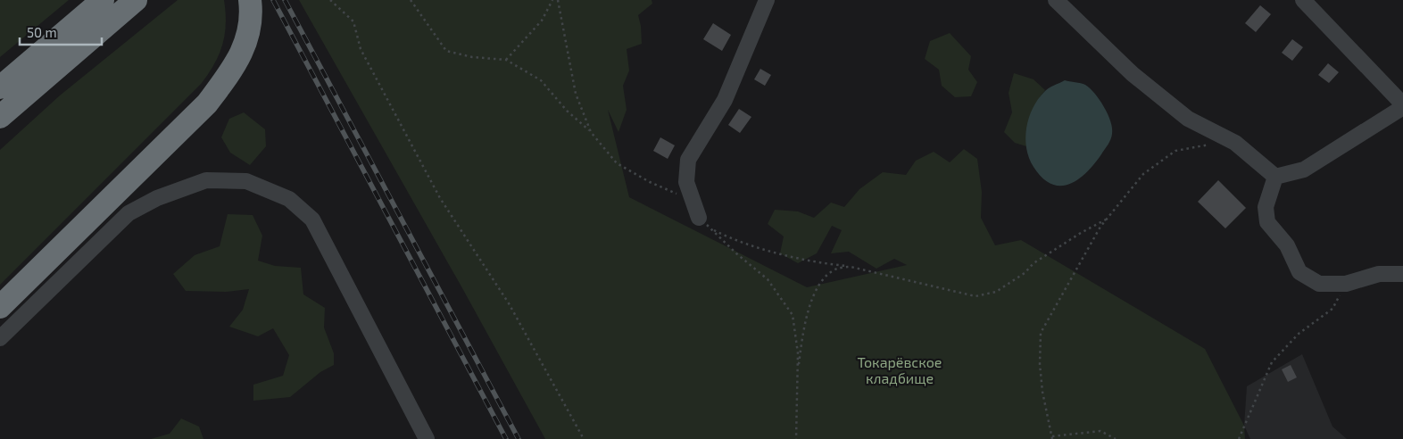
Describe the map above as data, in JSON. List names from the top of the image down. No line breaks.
{"parks":["Токарёвское кладбище"],"scale_bar":"50 m"}
